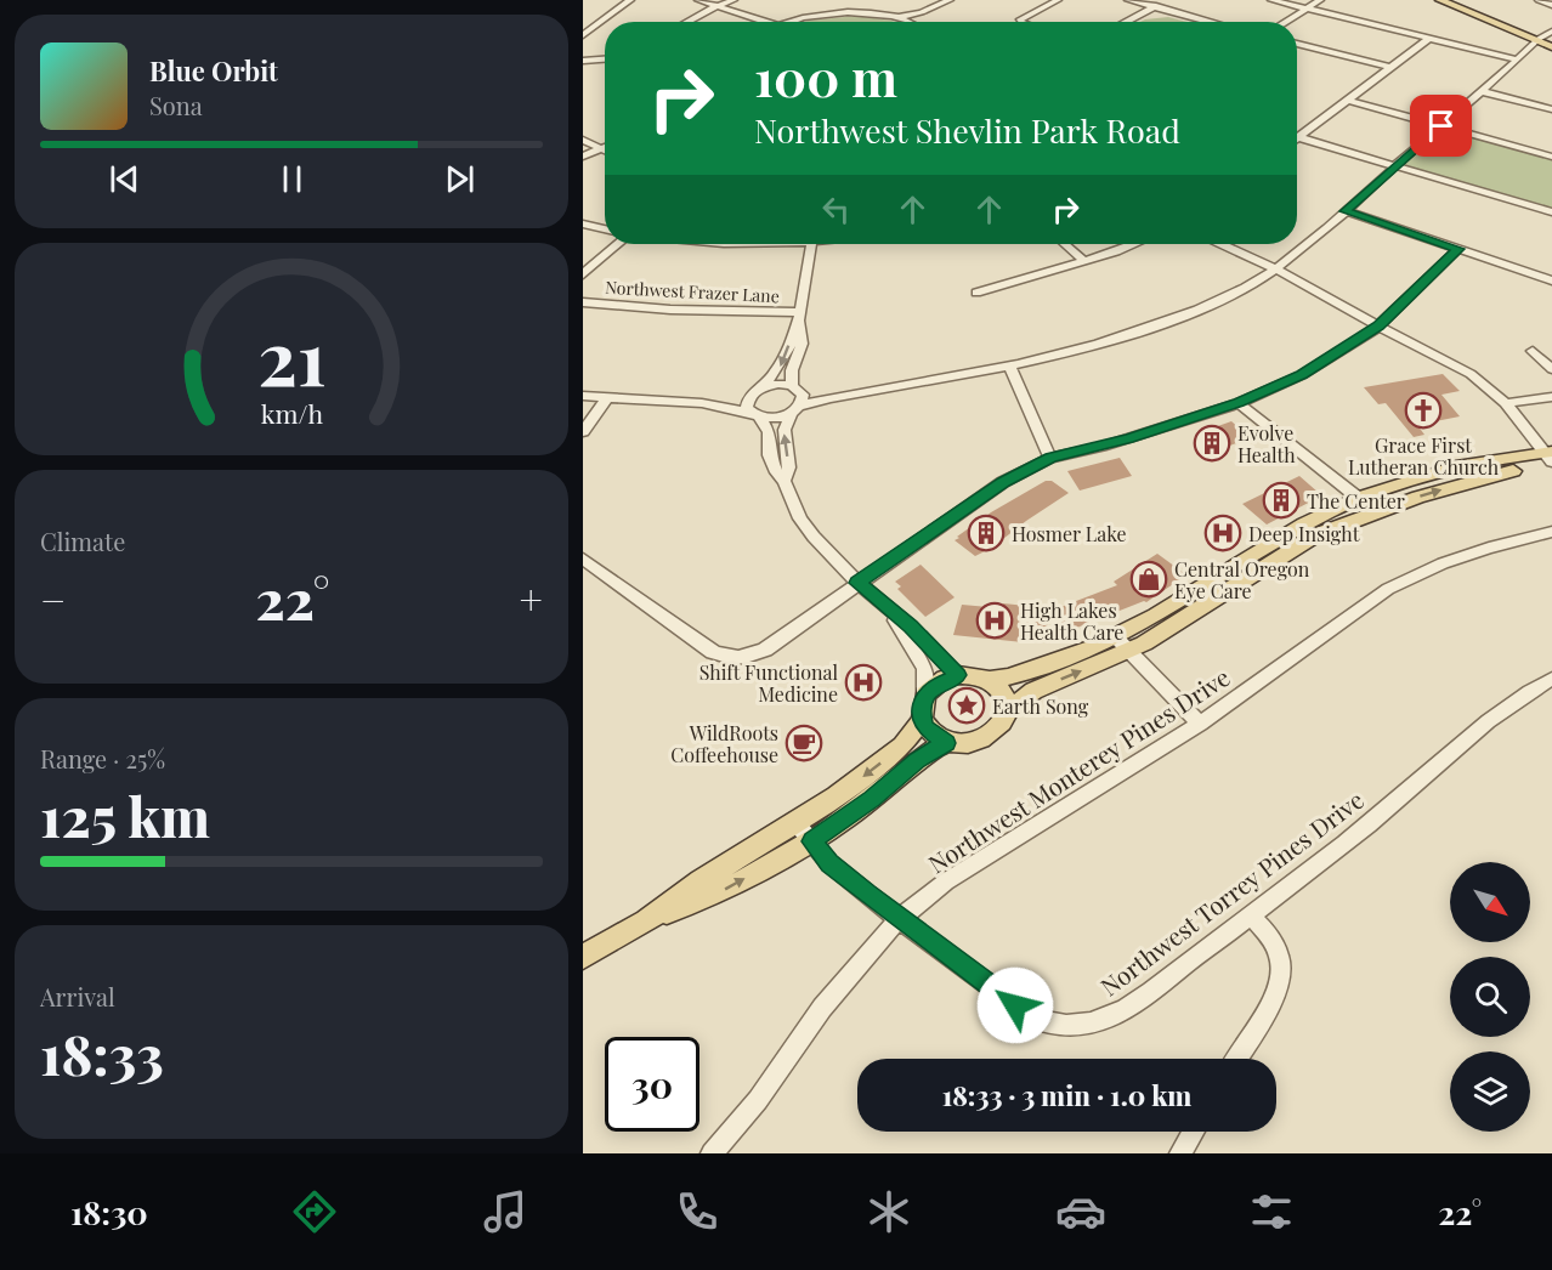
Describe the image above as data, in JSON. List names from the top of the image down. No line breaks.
{"streets":{"street":["Northwest Frazer Lane","Northwest Monterey Pines Drive","Northwest Torrey Pines Drive"]},"crossings":[["Northwest Monterey Pines Drive","Northwest Torrey Pines Drive"]],"places":{"church":["Grace First Lutheran Church"],"building":["Evolve Health","The Center","Hosmer Lake"],"hospital":["Deep Insight","High Lakes Health Care","Shift Functional Medicine"],"shop":["Central Oregon Eye Care"],"place":["Earth Song"],"cafe":["WildRoots Coffeehouse"]},"north":"bottom right","page":{"turn":["100 m","Northwest Shevlin Park Road"],"song":["Blue Orbit","Sona"],"tile":["Climate",["Range · 25%","125 km"],["Arrival","18:33"]],"heat":["−","22°","+"],"limit":"30","trip":"18:33 · 3 min · 1.0 km","tabs":["18:30","22°"],"gauge":["21","km/h"]}}
